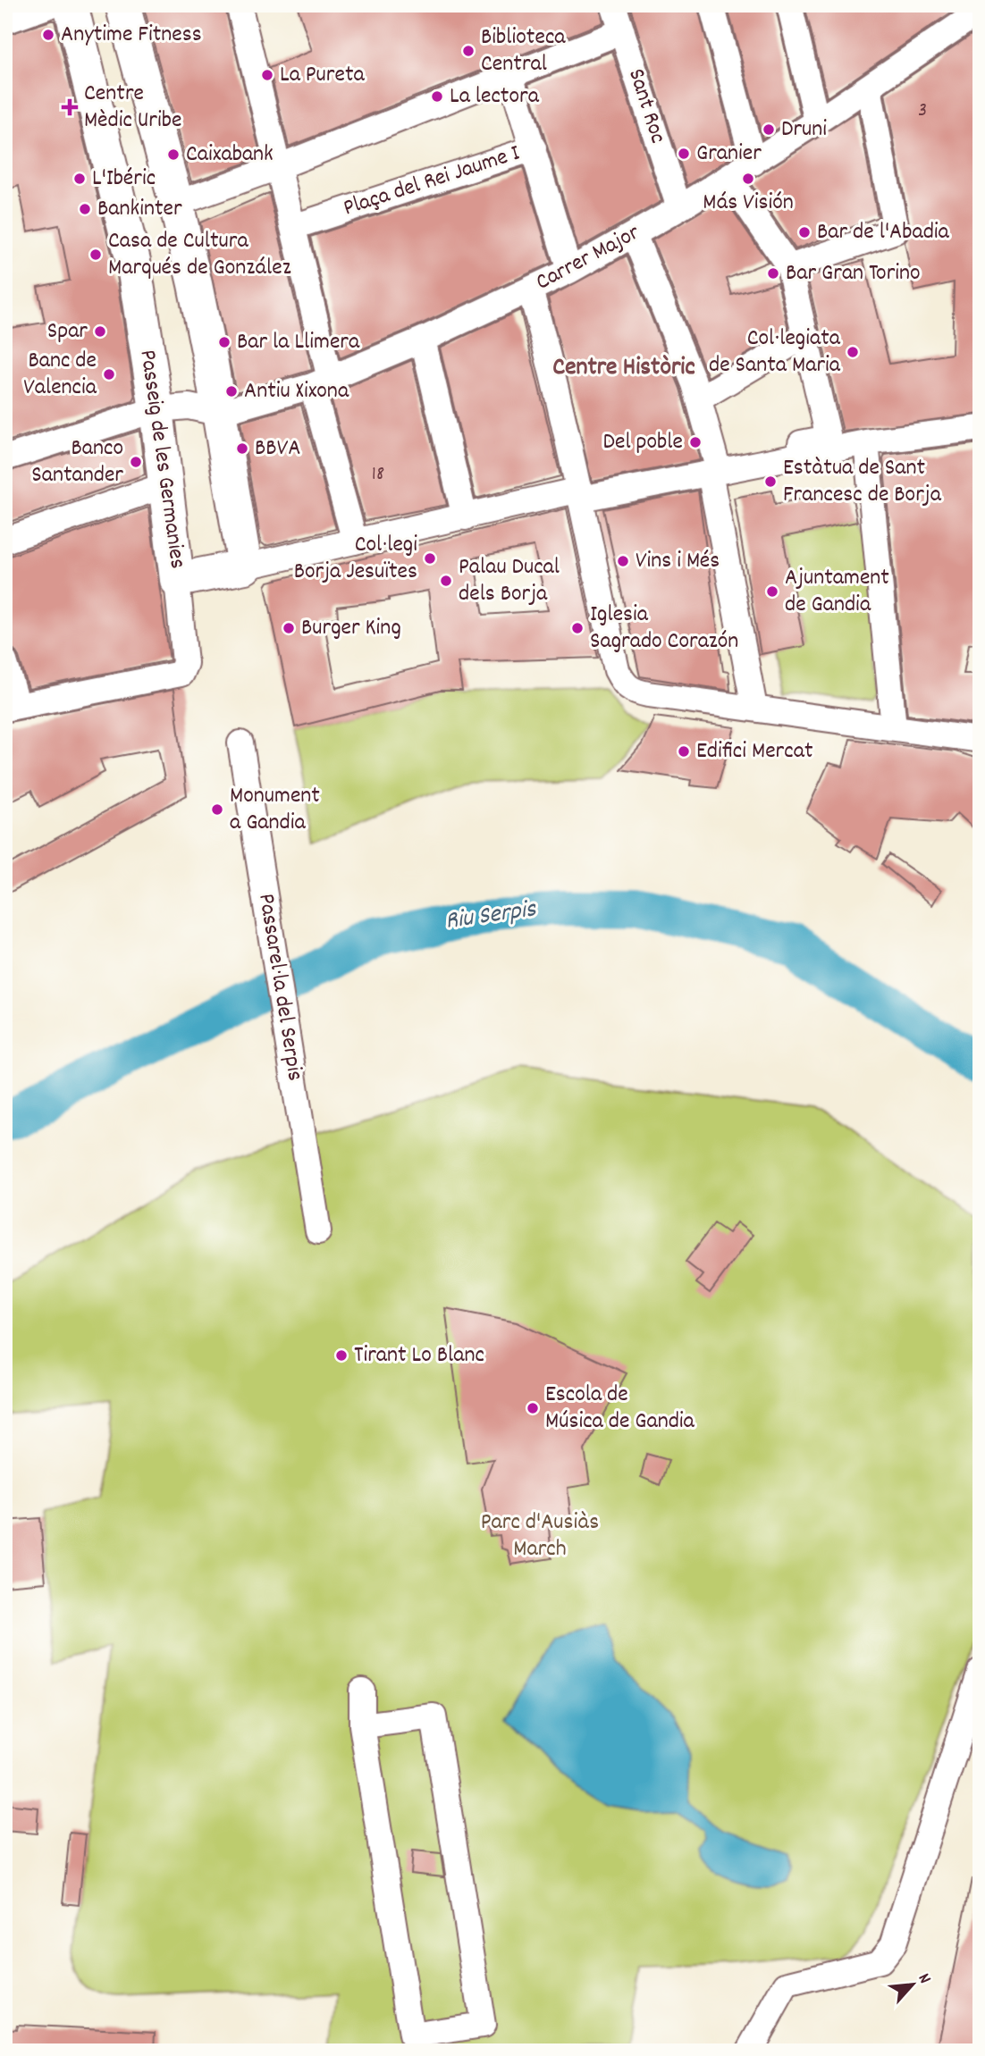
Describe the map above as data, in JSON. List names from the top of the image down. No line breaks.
{"streets":{"street":["Sant Roc","Plaça del Rei Jaume I","Carrer Major","Passeig de les Germanies","Passarel·la del Serpis"]},"crossings":[["Sant Roc","Carrer Major"],["Carrer Major","Passeig de les Germanies"]],"districts":["Centre Històric"],"water":["Riu Serpis"],"parks":["Parc d'Ausiàs March"],"places":{"other":["Anytime Fitness","Biblioteca Central","La Pureta","La lectora","Druni","Granier","Caixabank","L'Ibéric","Más Visión","Bankinter","Bar de l'Abadia","Casa de Cultura Marqués de González","Bar Gran Torino","Spar","Bar la Llimera","Col·legiata de Santa Maria","Banc de Valencia","Antiu Xixona","Del poble","BBVA","Banco Santander","Estàtua de Sant Francesc de Borja","Col·legi Borja Jesuïtes","Vins i Més","Palau Ducal dels Borja","Ajuntament de Gandia","Burger King","Iglesia Sagrado Corazón","Edifici Mercat","Monument a Gandia","Tirant Lo Blanc","Escola de Música de Gandia"],"health":["Centre Mèdic Uribe"]},"house_numbers":["3","18"],"north":"top right"}
